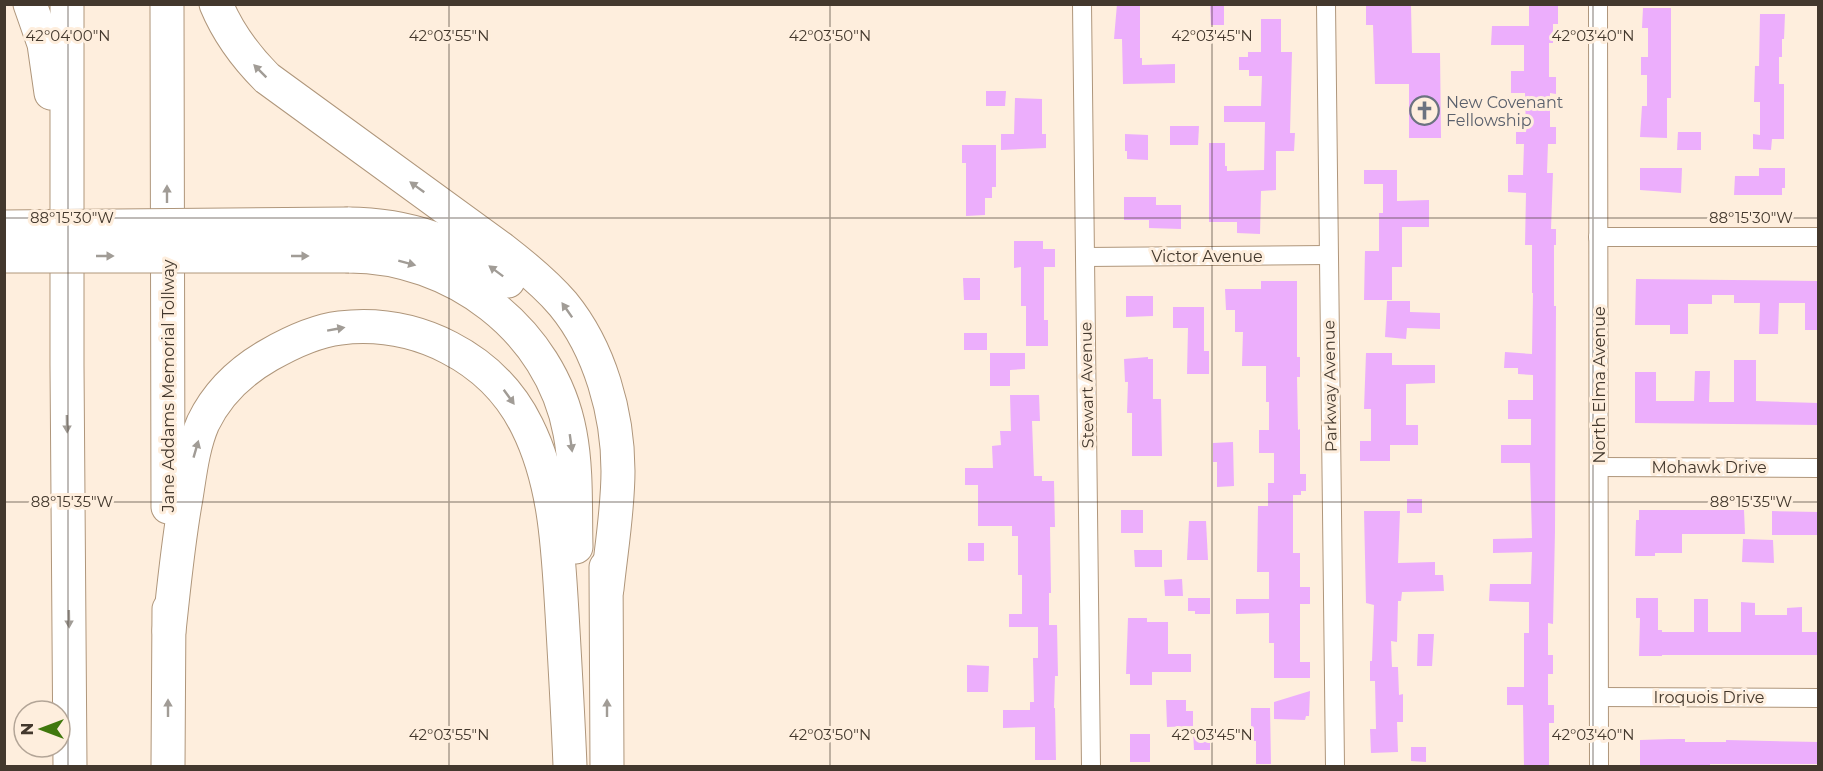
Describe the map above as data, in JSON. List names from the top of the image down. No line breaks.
{"streets":{"highway":["Jane Addams Memorial Tollway"],"street":["Victor Avenue","Stewart Avenue","North Elma Avenue","Parkway Avenue","Mohawk Drive","Iroquois Drive"]},"crossings":[["Victor Avenue","Stewart Avenue"],["Victor Avenue","Parkway Avenue"],["North Elma Avenue","Mohawk Drive"],["North Elma Avenue","Iroquois Drive"]],"places":{"church":["New Covenant Fellowship"]},"north":"left","coordinates":["42°04'00\"N","42°03'55\"N","42°03'50\"N","42°03'45\"N","42°03'40\"N","88°15'30\"W","88°15'35\"W"]}
